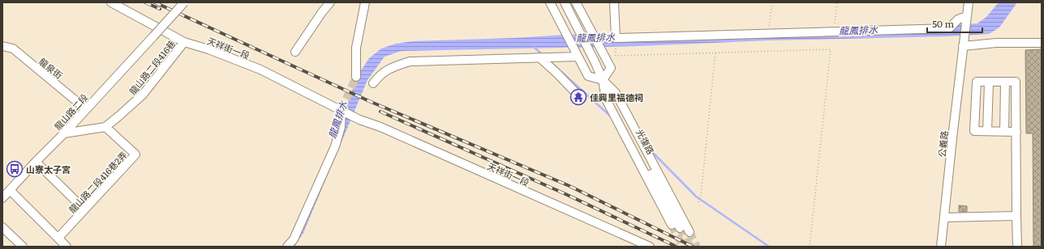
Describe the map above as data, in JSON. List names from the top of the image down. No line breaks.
{"streets":{"street":["天祥街一段","龍山路二段416巷","龍泉街","龍山路二段","光復路","公義路","龍山路二段416巷2弄"]},"crossings":[["天祥街一段","龍山路二段416巷"],["龍山路二段416巷","龍山路二段416巷2弄"],["龍泉街","龍山路二段"]],"water":["龍鳳排水"],"places":{"temple":["佳興里福德祠"],"bus stop":["山寮太子宮"]},"scale_bar":"50 m"}
